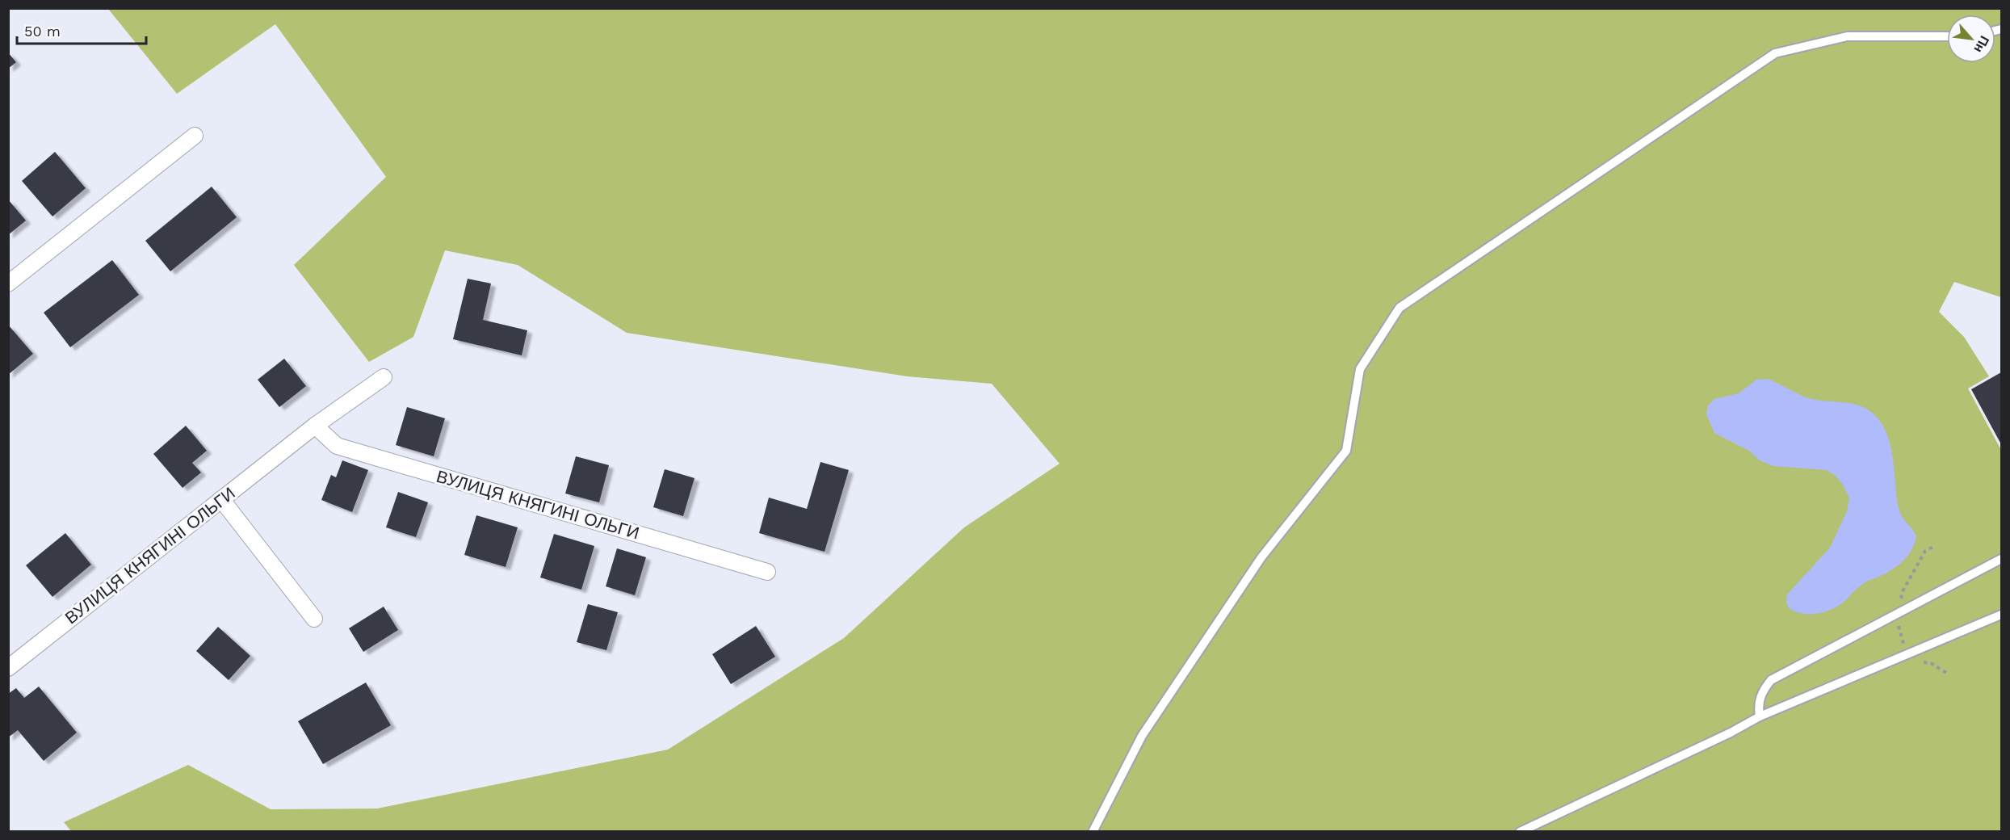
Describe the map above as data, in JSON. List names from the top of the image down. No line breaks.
{"streets":{"street":["ВУЛИЦЯ КНЯГИНІ ОЛЬГИ"]},"scale_bar":"50 m","north":"bottom right"}
